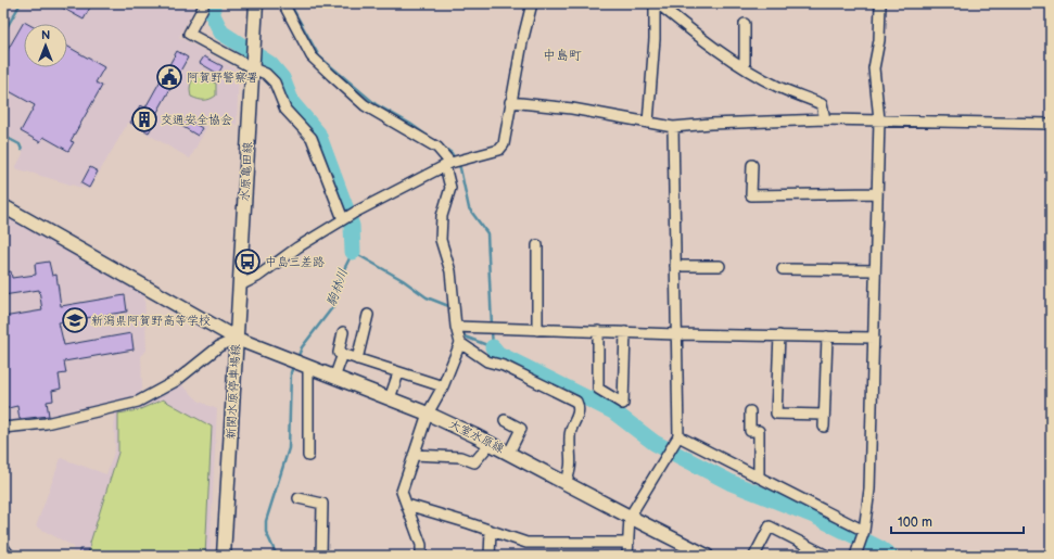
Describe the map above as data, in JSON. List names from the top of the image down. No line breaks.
{"streets":{"main road":["水原亀田線","新関水原停車場線","大室水原線"]},"crossings":[["水原亀田線","新関水原停車場線"],["水原亀田線","大室水原線"],["新関水原停車場線","大室水原線"]],"districts":["中島町"],"water":["駒林川"],"places":{"public building":["阿賀野警察署"],"building":["交通安全協会"],"bus stop":["中島三差路"],"school or university":["新潟県阿賀野高等学校"]},"scale_bar":"100 m","north":"top"}
